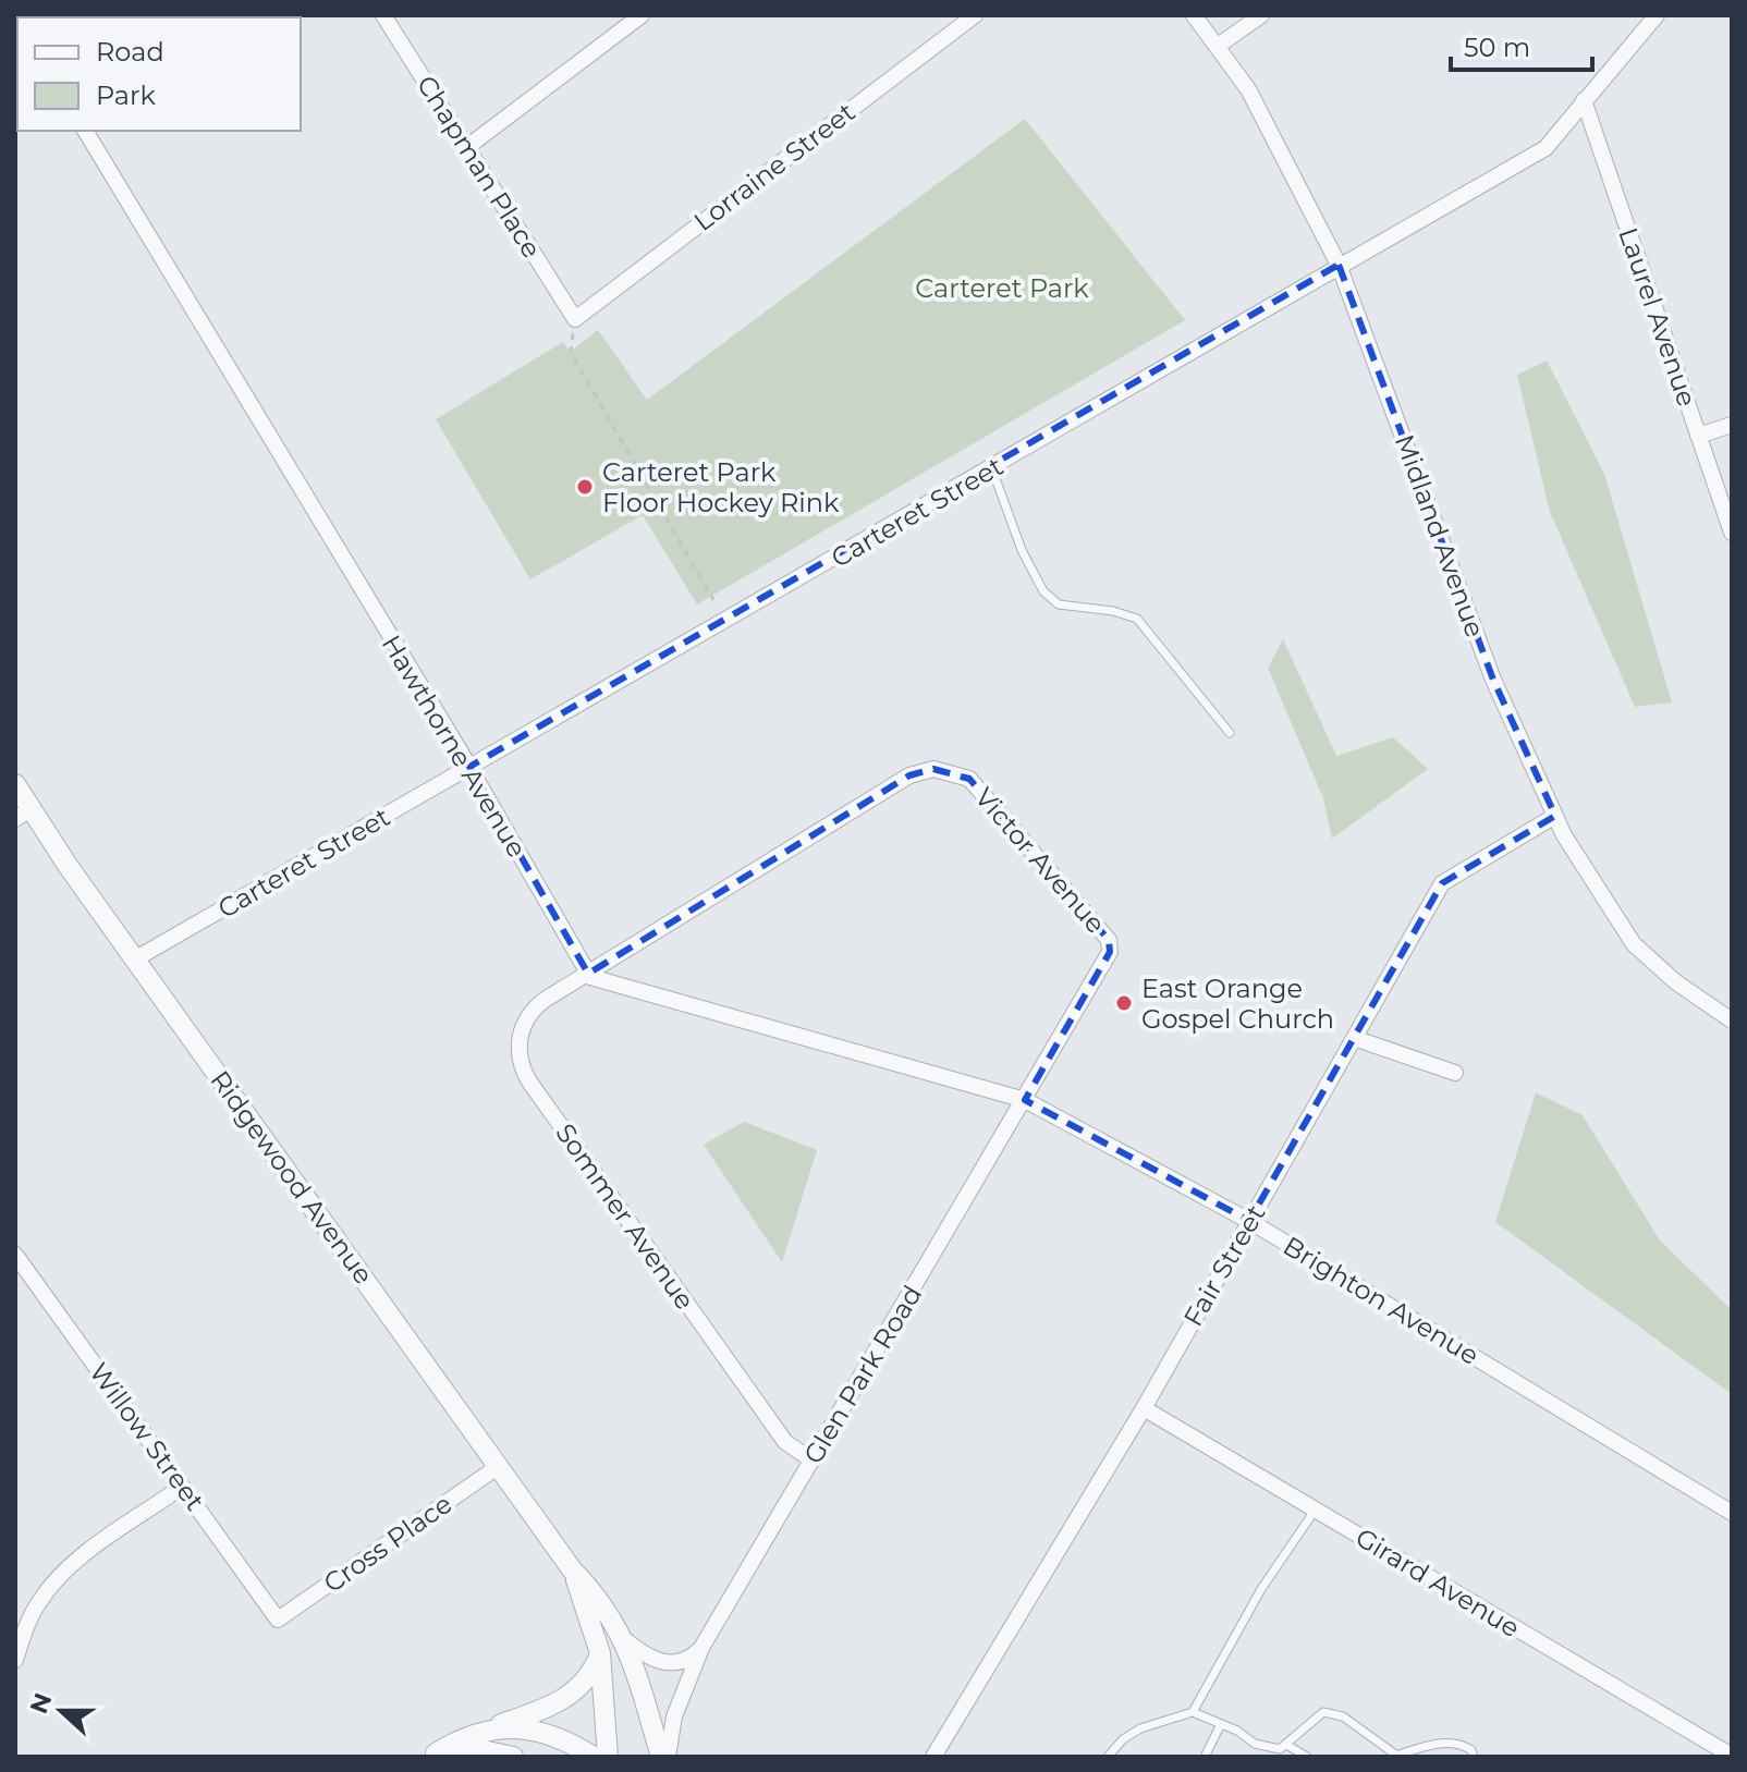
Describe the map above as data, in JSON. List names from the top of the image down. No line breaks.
{"streets":{"street":["Chapman Place","Lorraine Street","Laurel Avenue","Carteret Street","Midland Avenue","Hawthorne Avenue","Victor Avenue","Ridgewood Avenue","Sommer Avenue","Fair Street","Brighton Avenue","Glen Park Road","Willow Street","Cross Place","Girard Avenue"]},"crossings":[["Chapman Place","Lorraine Street"],["Laurel Avenue","Carteret Street"],["Carteret Street","Midland Avenue"],["Carteret Street","Hawthorne Avenue"],["Carteret Street","Ridgewood Avenue"],["Midland Avenue","Fair Street"],["Hawthorne Avenue","Victor Avenue"],["Hawthorne Avenue","Sommer Avenue"],["Victor Avenue","Sommer Avenue"],["Victor Avenue","Brighton Avenue"],["Victor Avenue","Glen Park Road"],["Ridgewood Avenue","Cross Place"],["Sommer Avenue","Glen Park Road"],["Fair Street","Brighton Avenue"],["Fair Street","Girard Avenue"],["Brighton Avenue","Glen Park Road"],["Willow Street","Cross Place"]],"parks":["Carteret Park"],"places":["Carteret Park Floor Hockey Rink","East Orange Gospel Church"],"legend":["Road","Park"],"scale_bar":"50 m","north":"left"}
